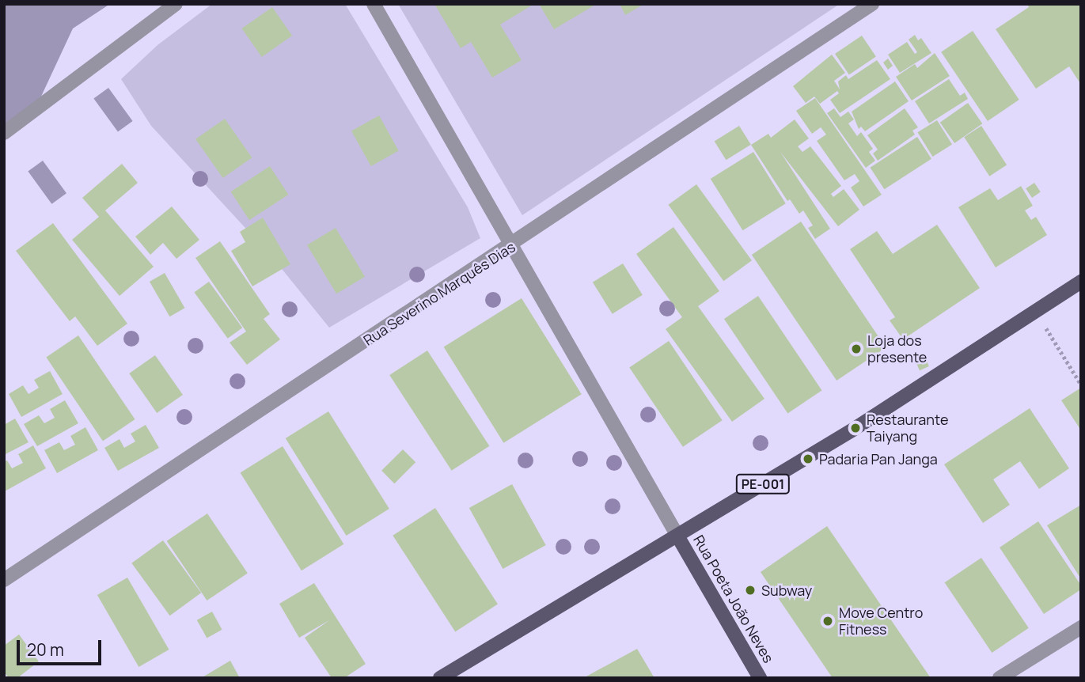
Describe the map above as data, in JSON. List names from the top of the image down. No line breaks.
{"streets":{"main road":["PE-001","Rua Poeta João Neves"],"street":["Rua Severino Marquês Dias"]},"crossings":[["PE-001","Rua Poeta João Neves"]],"places":["Loja dos presente","Restaurante Taiyang","Padaria Pan Janga","Subway","Move Centro Fitness"],"scale_bar":"20 m"}
